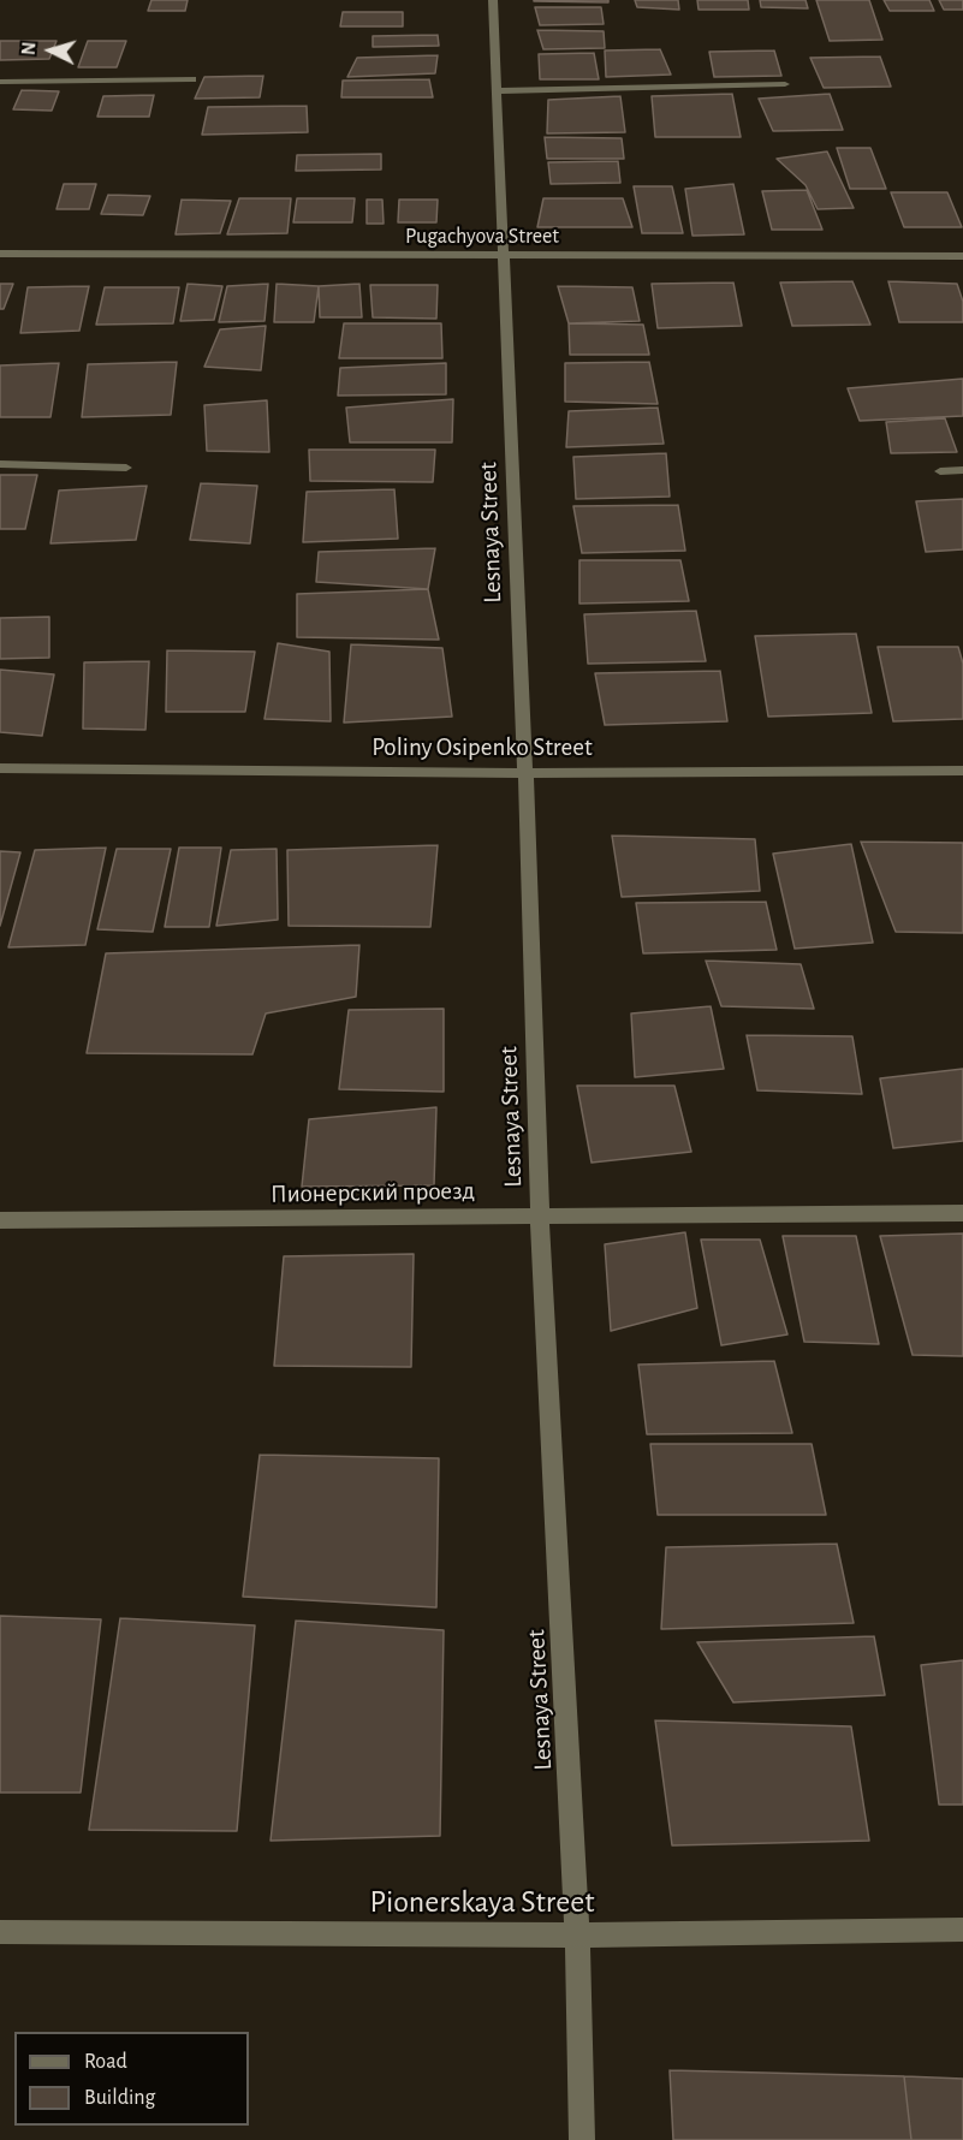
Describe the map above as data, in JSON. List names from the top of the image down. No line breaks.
{"streets":{"street":["Pugachyova Street","Lesnaya Street","Poliny Osipenko Street","Пионерский проезд","Pionerskaya Street"]},"crossings":[["Pugachyova Street","Lesnaya Street"],["Lesnaya Street","Poliny Osipenko Street"],["Lesnaya Street","Пионерский проезд"],["Lesnaya Street","Pionerskaya Street"]],"legend":["Road","Building"],"north":"left"}
